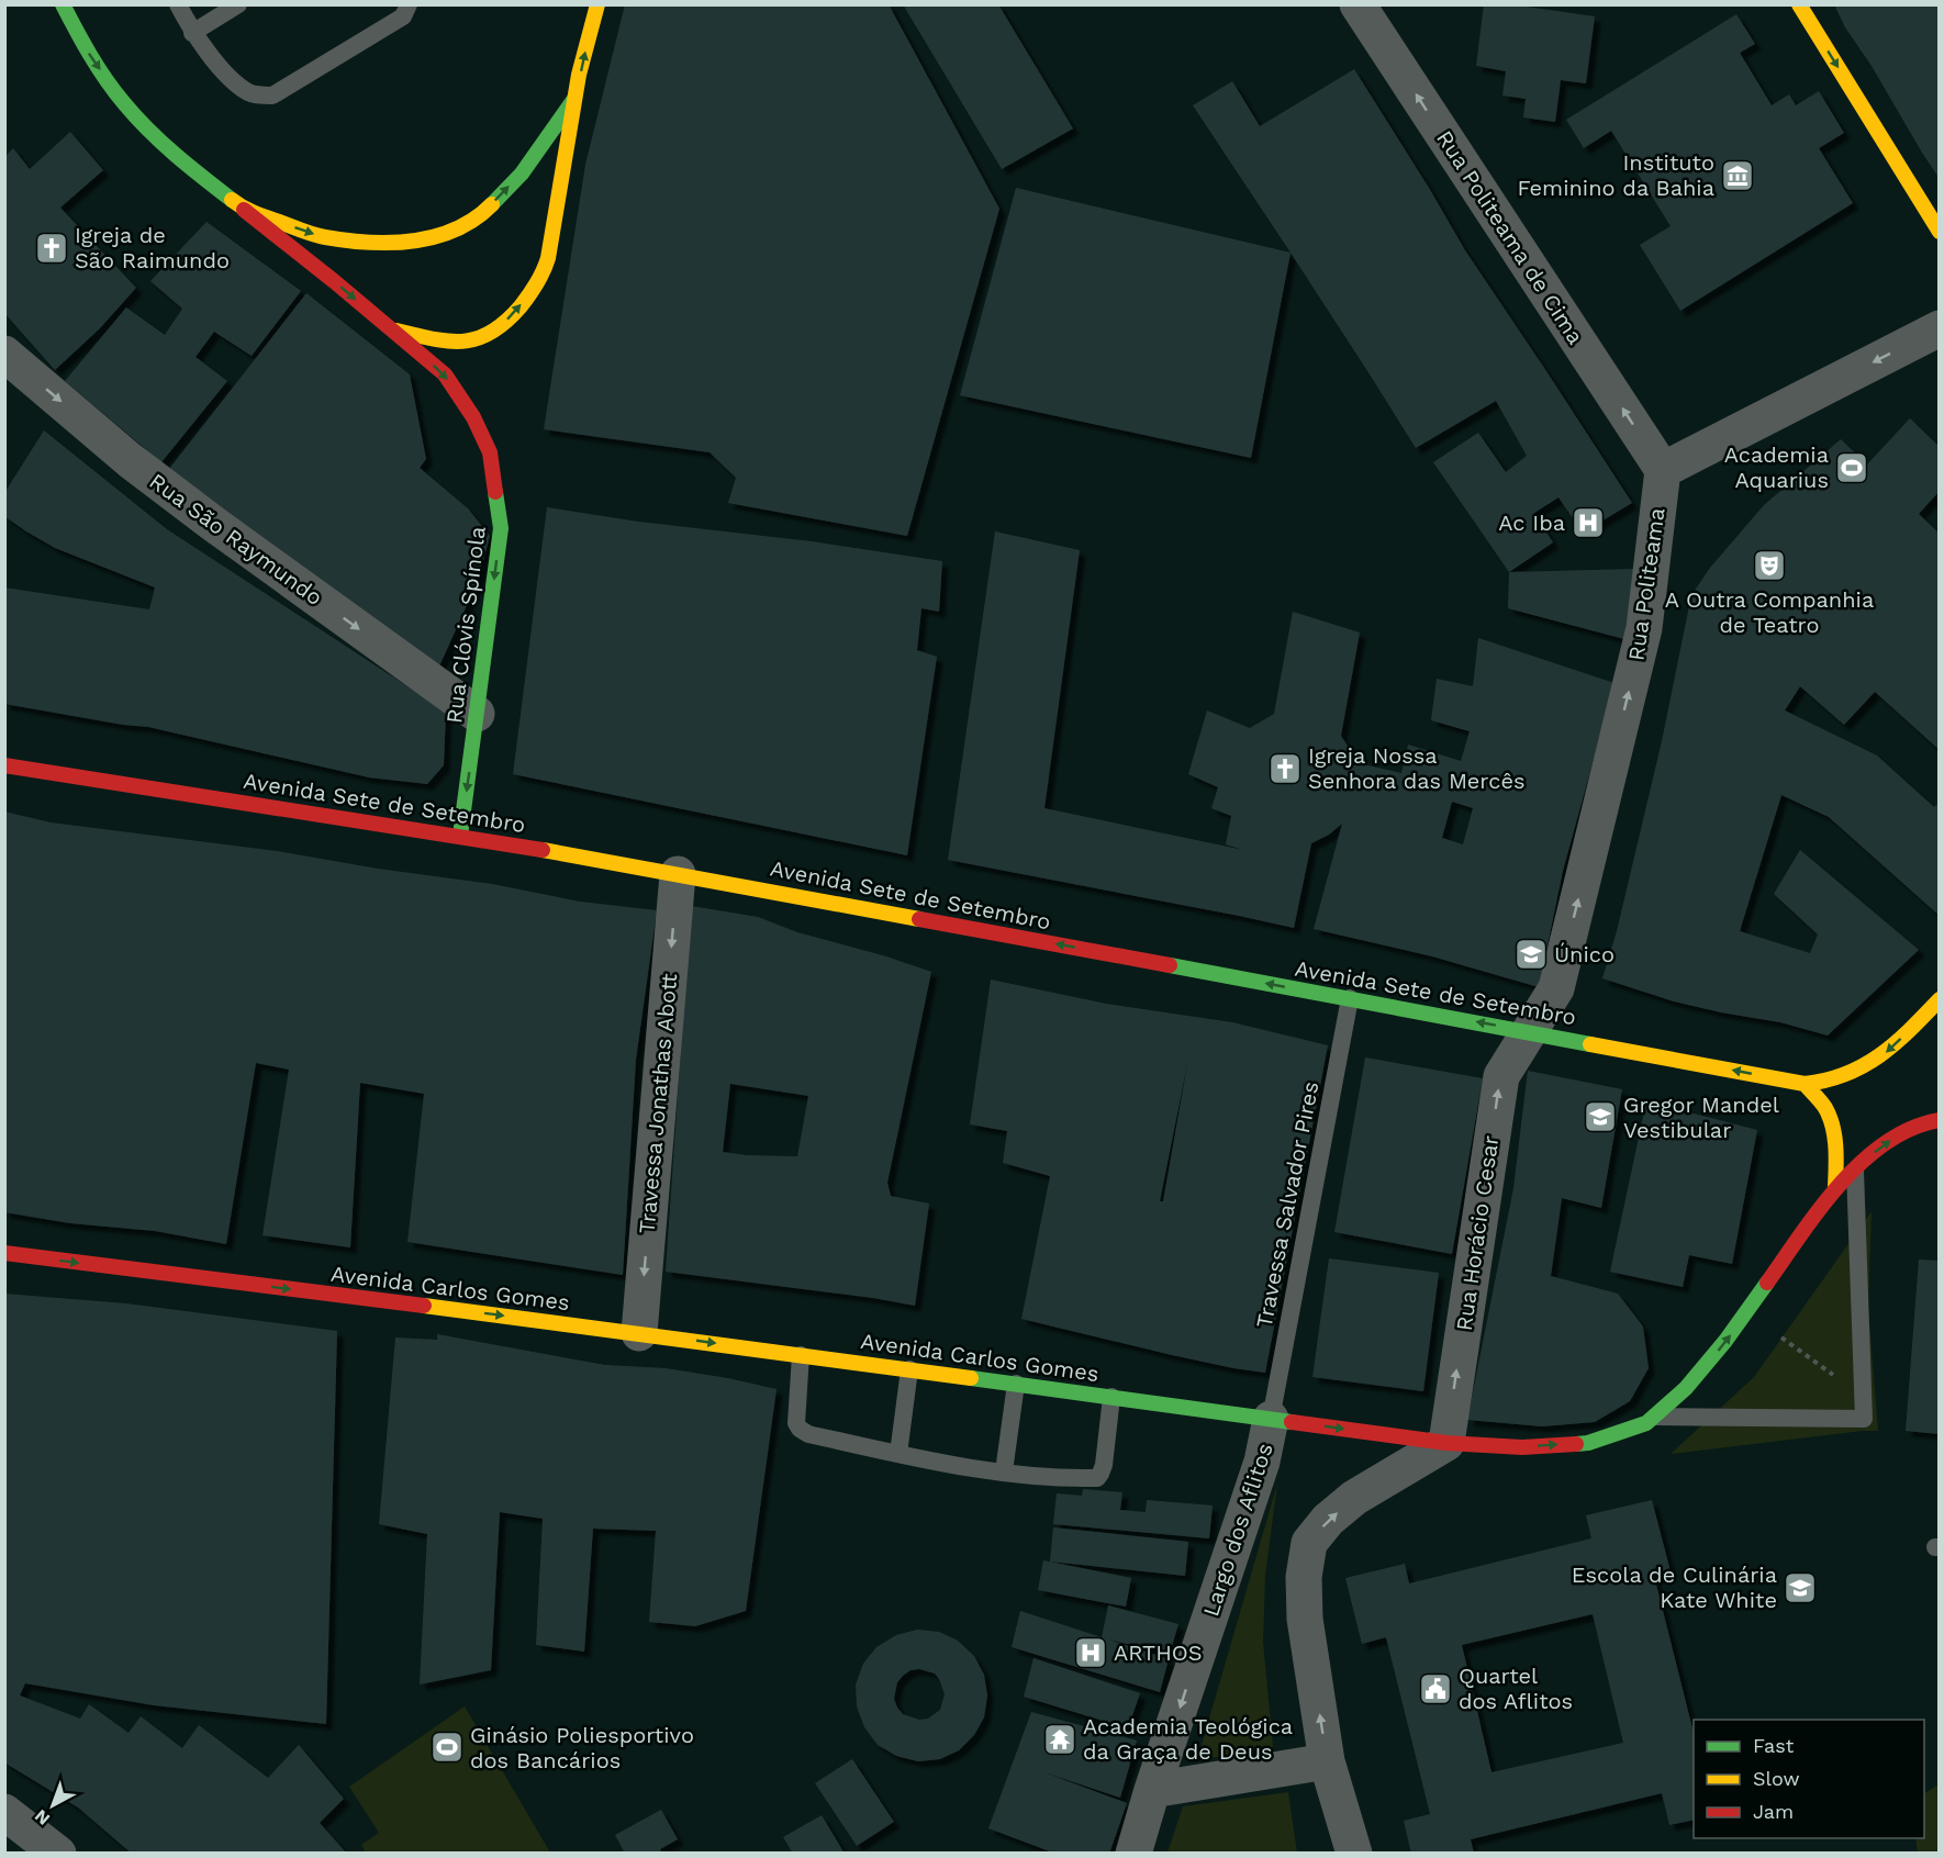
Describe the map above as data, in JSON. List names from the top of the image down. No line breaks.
{"streets":{"main road":["Rua Clóvis Spínola","Avenida Sete de Setembro","Avenida Carlos Gomes"],"street":["Rua Politeama de Cima","Rua São Raymundo","Rua Politeama","Travessa Jonathas Abott","Rua Horácio Cesar","Largo dos Aflitos"],"lane":["Travessa Salvador Pires"]},"crossings":[["Rua Politeama de Cima","Rua Politeama"],["Rua São Raymundo","Rua Clóvis Spínola"],["Rua Politeama","Avenida Sete de Setembro"],["Rua Politeama","Rua Horácio Cesar"],["Rua Clóvis Spínola","Avenida Sete de Setembro"],["Avenida Sete de Setembro","Travessa Jonathas Abott"],["Avenida Sete de Setembro","Travessa Salvador Pires"],["Avenida Sete de Setembro","Rua Horácio Cesar"],["Travessa Jonathas Abott","Avenida Carlos Gomes"],["Travessa Salvador Pires","Avenida Carlos Gomes"],["Travessa Salvador Pires","Largo dos Aflitos"],["Rua Horácio Cesar","Avenida Carlos Gomes"],["Avenida Carlos Gomes","Largo dos Aflitos"]],"one_way":["Rua Politeama de Cima","Rua São Raymundo","Rua Politeama","Rua Clóvis Spínola","Avenida Sete de Setembro","Travessa Jonathas Abott","Rua Horácio Cesar","Avenida Carlos Gomes","Largo dos Aflitos"],"places":{"museum":["Instituto Feminino da Bahia"],"church":["Igreja de São Raimundo","Igreja Nossa Senhora das Mercês"],"sports":["Academia Aquarius","Ginásio Poliesportivo dos Bancários"],"hospital":["Ac Iba","ARTHOS"],"theatre":["A Outra Companhia de Teatro"],"school or university":["Único","Gregor Mandel Vestibular","Escola de Culinária Kate White"],"public building":["Quartel dos Aflitos"],"temple":["Academia Teológica da Graça de Deus"]},"legend":["Fast","Slow","Jam"],"north":"bottom left"}
